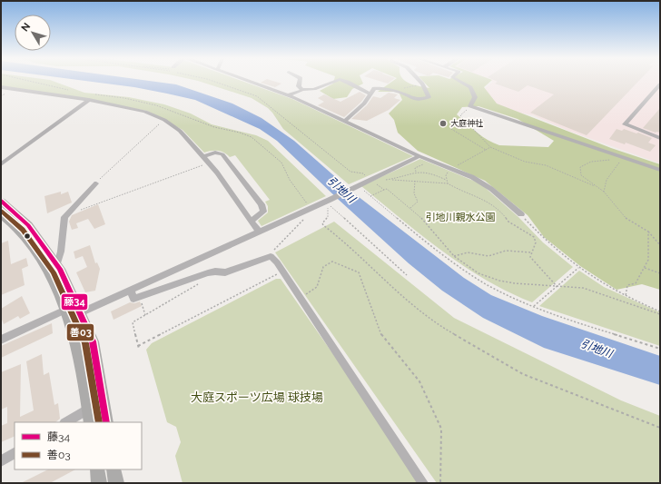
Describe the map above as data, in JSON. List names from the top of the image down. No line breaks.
{"water":["引地川"],"parks":["引地川親水公園","大庭スポーツ広場 球技場"],"places":["大庭神社"],"lines":["transit line 藤34","transit line 善03"],"legend":["藤34","善03"],"north":"top left"}
